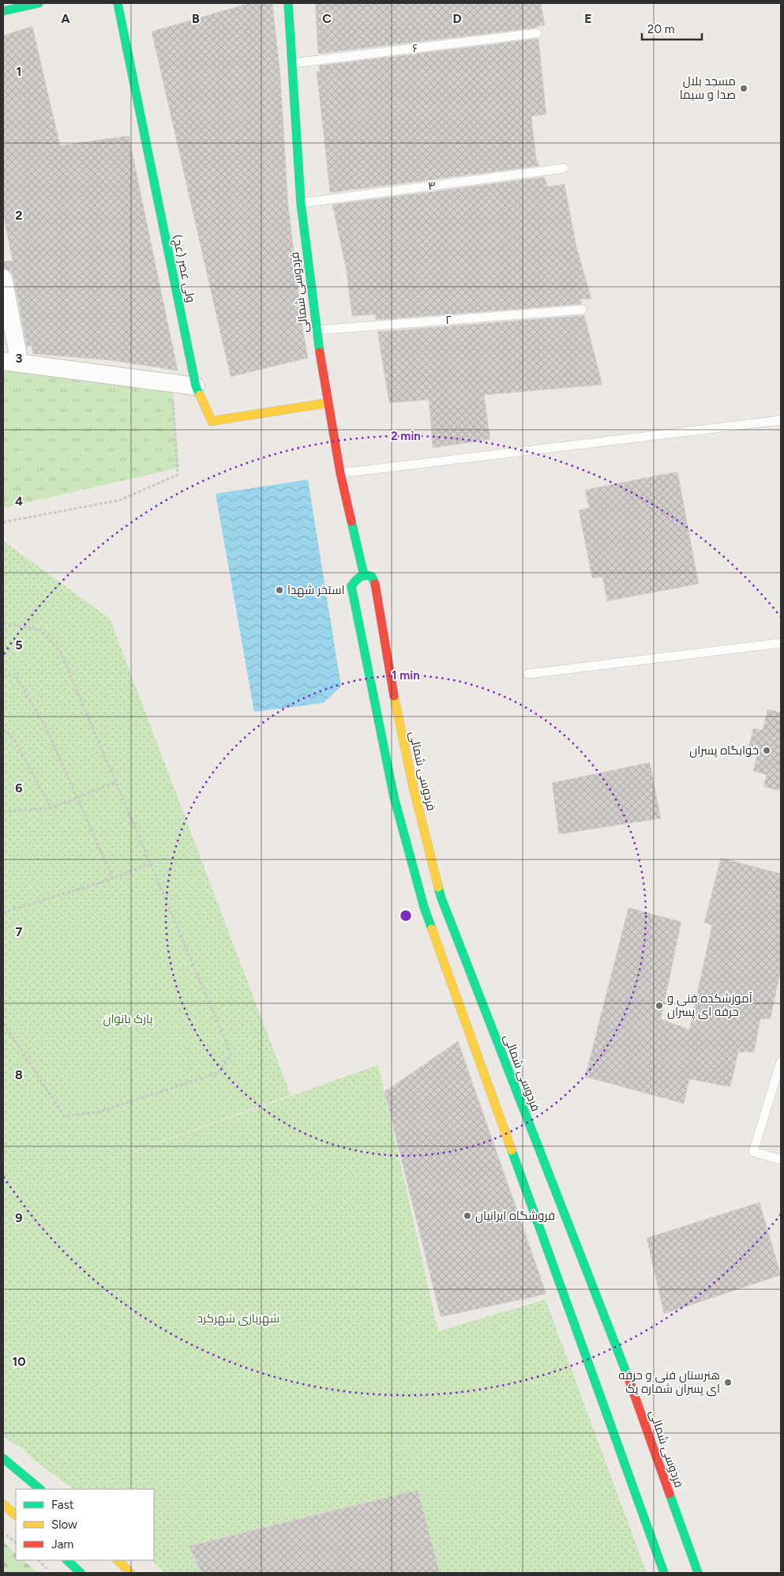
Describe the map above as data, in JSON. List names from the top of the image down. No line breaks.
{"streets":{"main road":["ولی عصر (عج)","فردوسی شمالی"],"lane":["۶","۴","۲"]},"crossings":[["۶","فردوسی شمالی"],["۴","فردوسی شمالی"],["ولی عصر (عج)","فردوسی شمالی"],["فردوسی شمالی","۲"]],"parks":["پارک بانوان","شهربازی شهرکرد"],"places":["مسجد بلال صدا و سیما","استخر شهدا","خوابگاه پسران","آموزشکده فنی و حرفه ای پسران","فروشگاه ایرانیان","هنرستان فنی و حرفه ای پسران شماره یک"],"legend":["Fast","Slow","Jam"],"scale_bar":"20 m","grid":{"columns":["A","B","C","D","E"],"rows":["1","2","3","4","5","6","7","8","9","10"]},"rings":["2 min","1 min"]}
